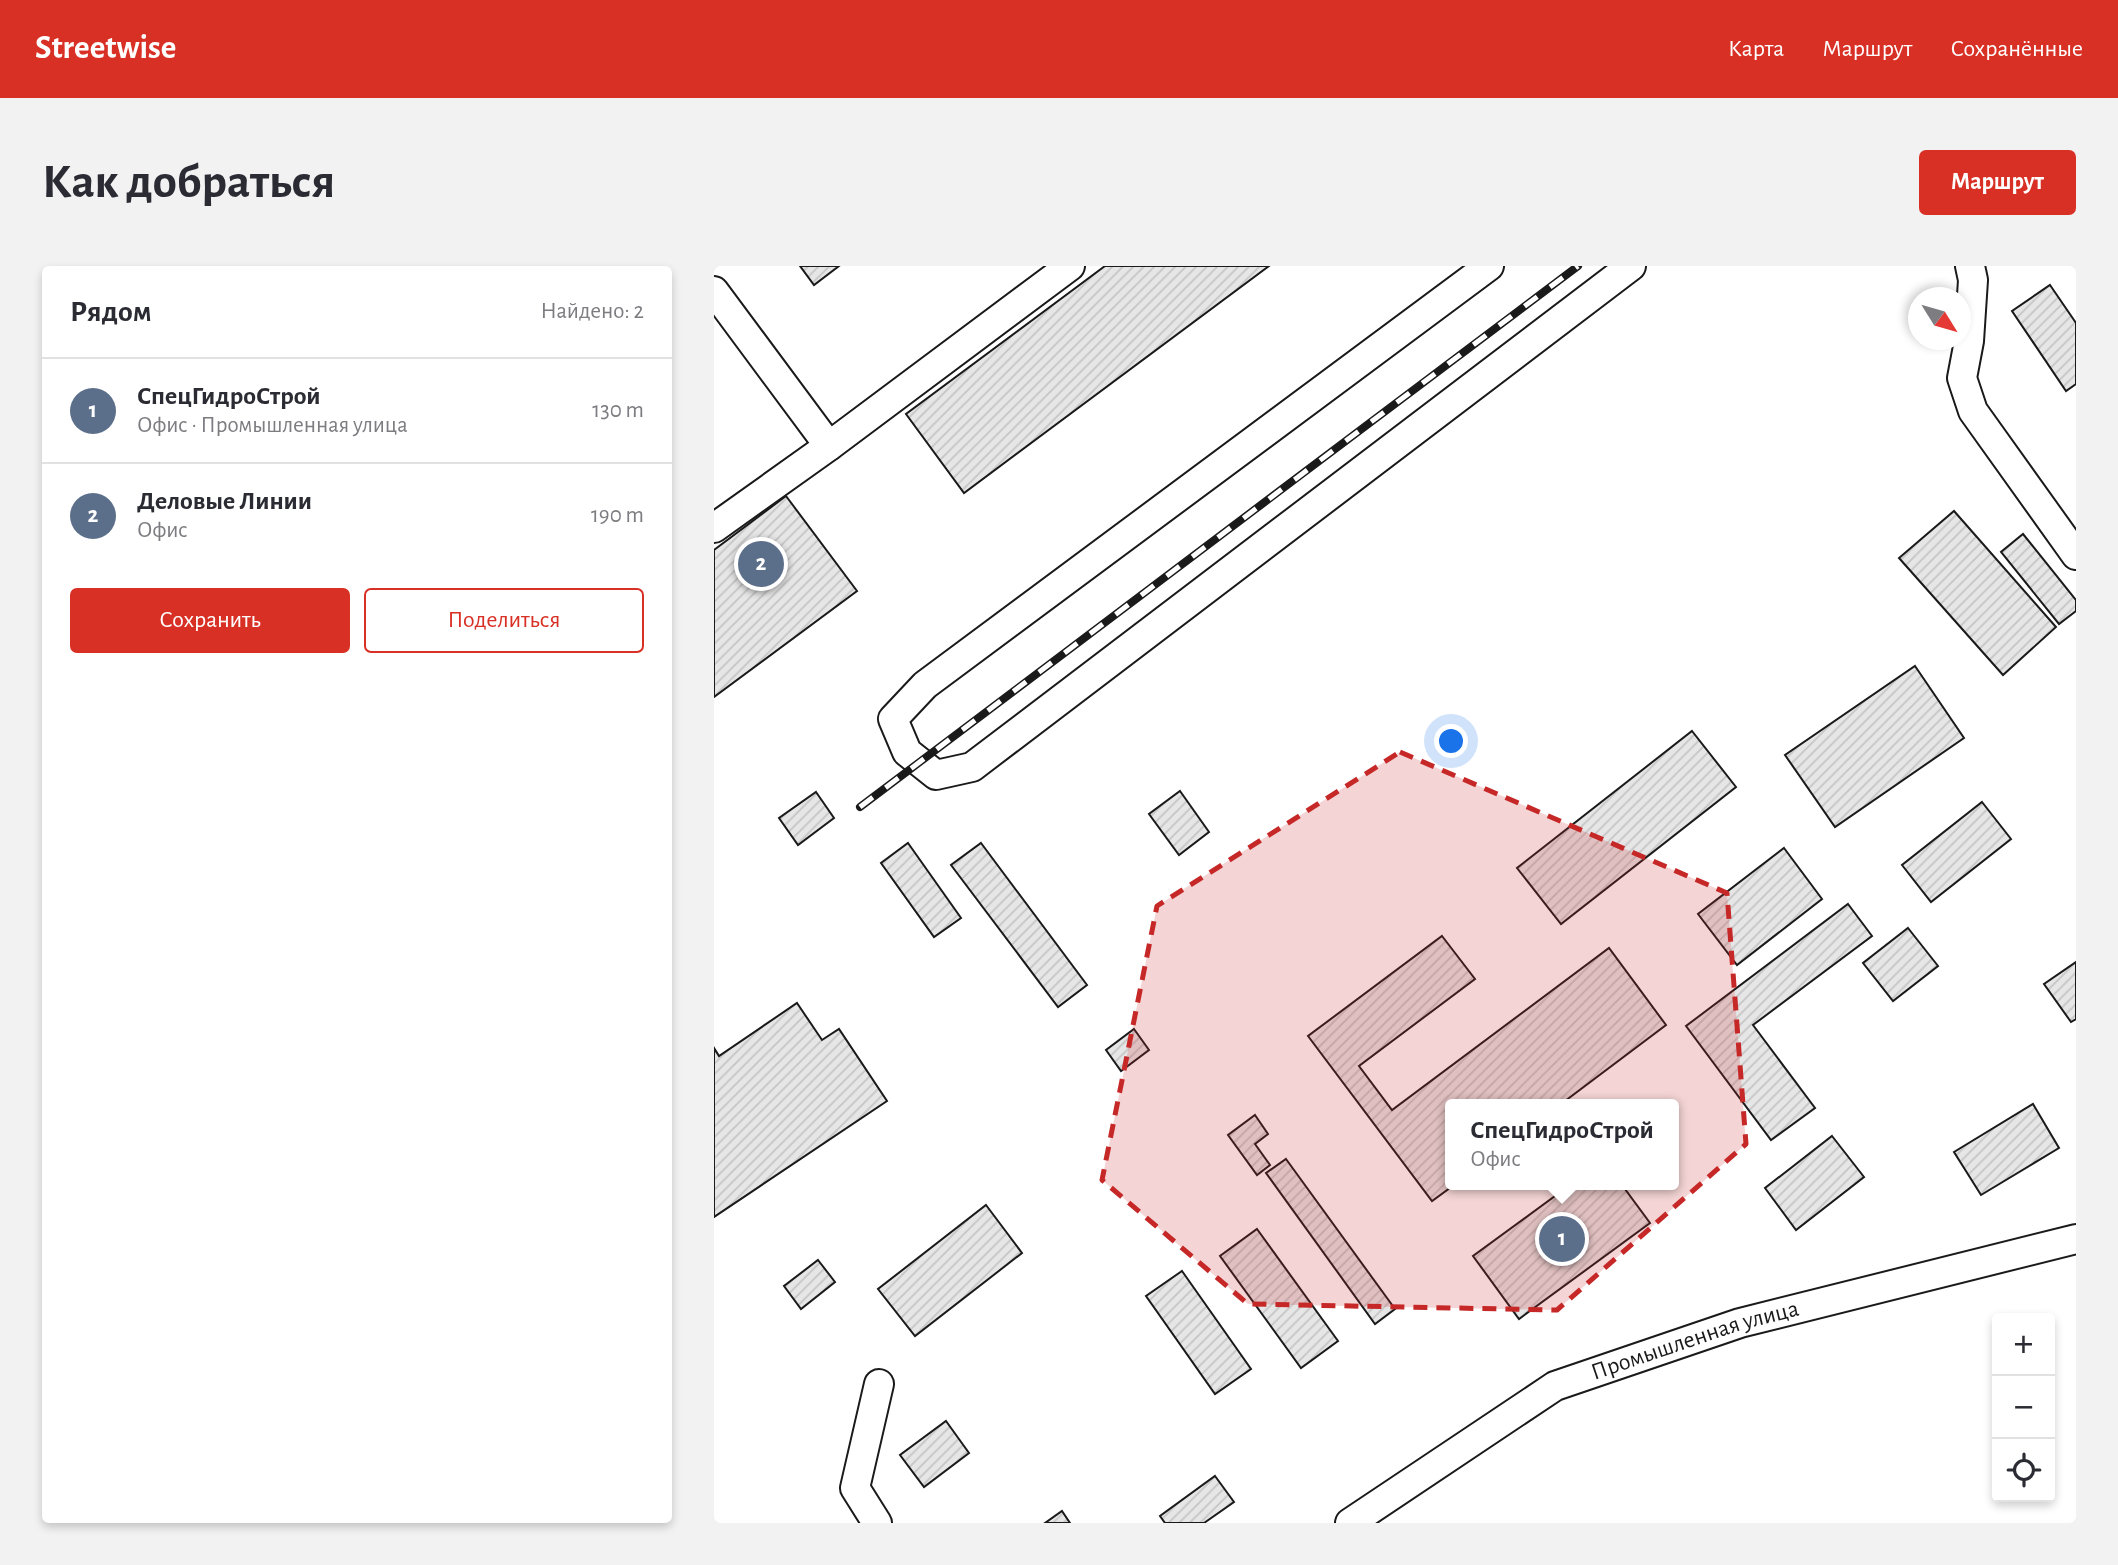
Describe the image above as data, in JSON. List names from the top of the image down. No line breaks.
{"streets":{"street":["Промышленная улица"]},"north":"bottom right","page":{"header":"Streetwise","nav":["Карта","Маршрут","Сохранённые"],"buttons":["Маршрут",["Сохранить","Поделиться"]],"title":"Как добраться","heading":["Рядом","Найдено: 2"],"list":[{"mark":"1","name":"СпецГидроСтрой","note":"Офис · Промышленная улица","value":"130 m"},{"mark":"2","name":"Деловые Линии","note":"Офис","value":"190 m"}],"pins":["2","1"],"popup":["СпецГидроСтрой","Офис"],"map_buttons":["+","−"]}}
